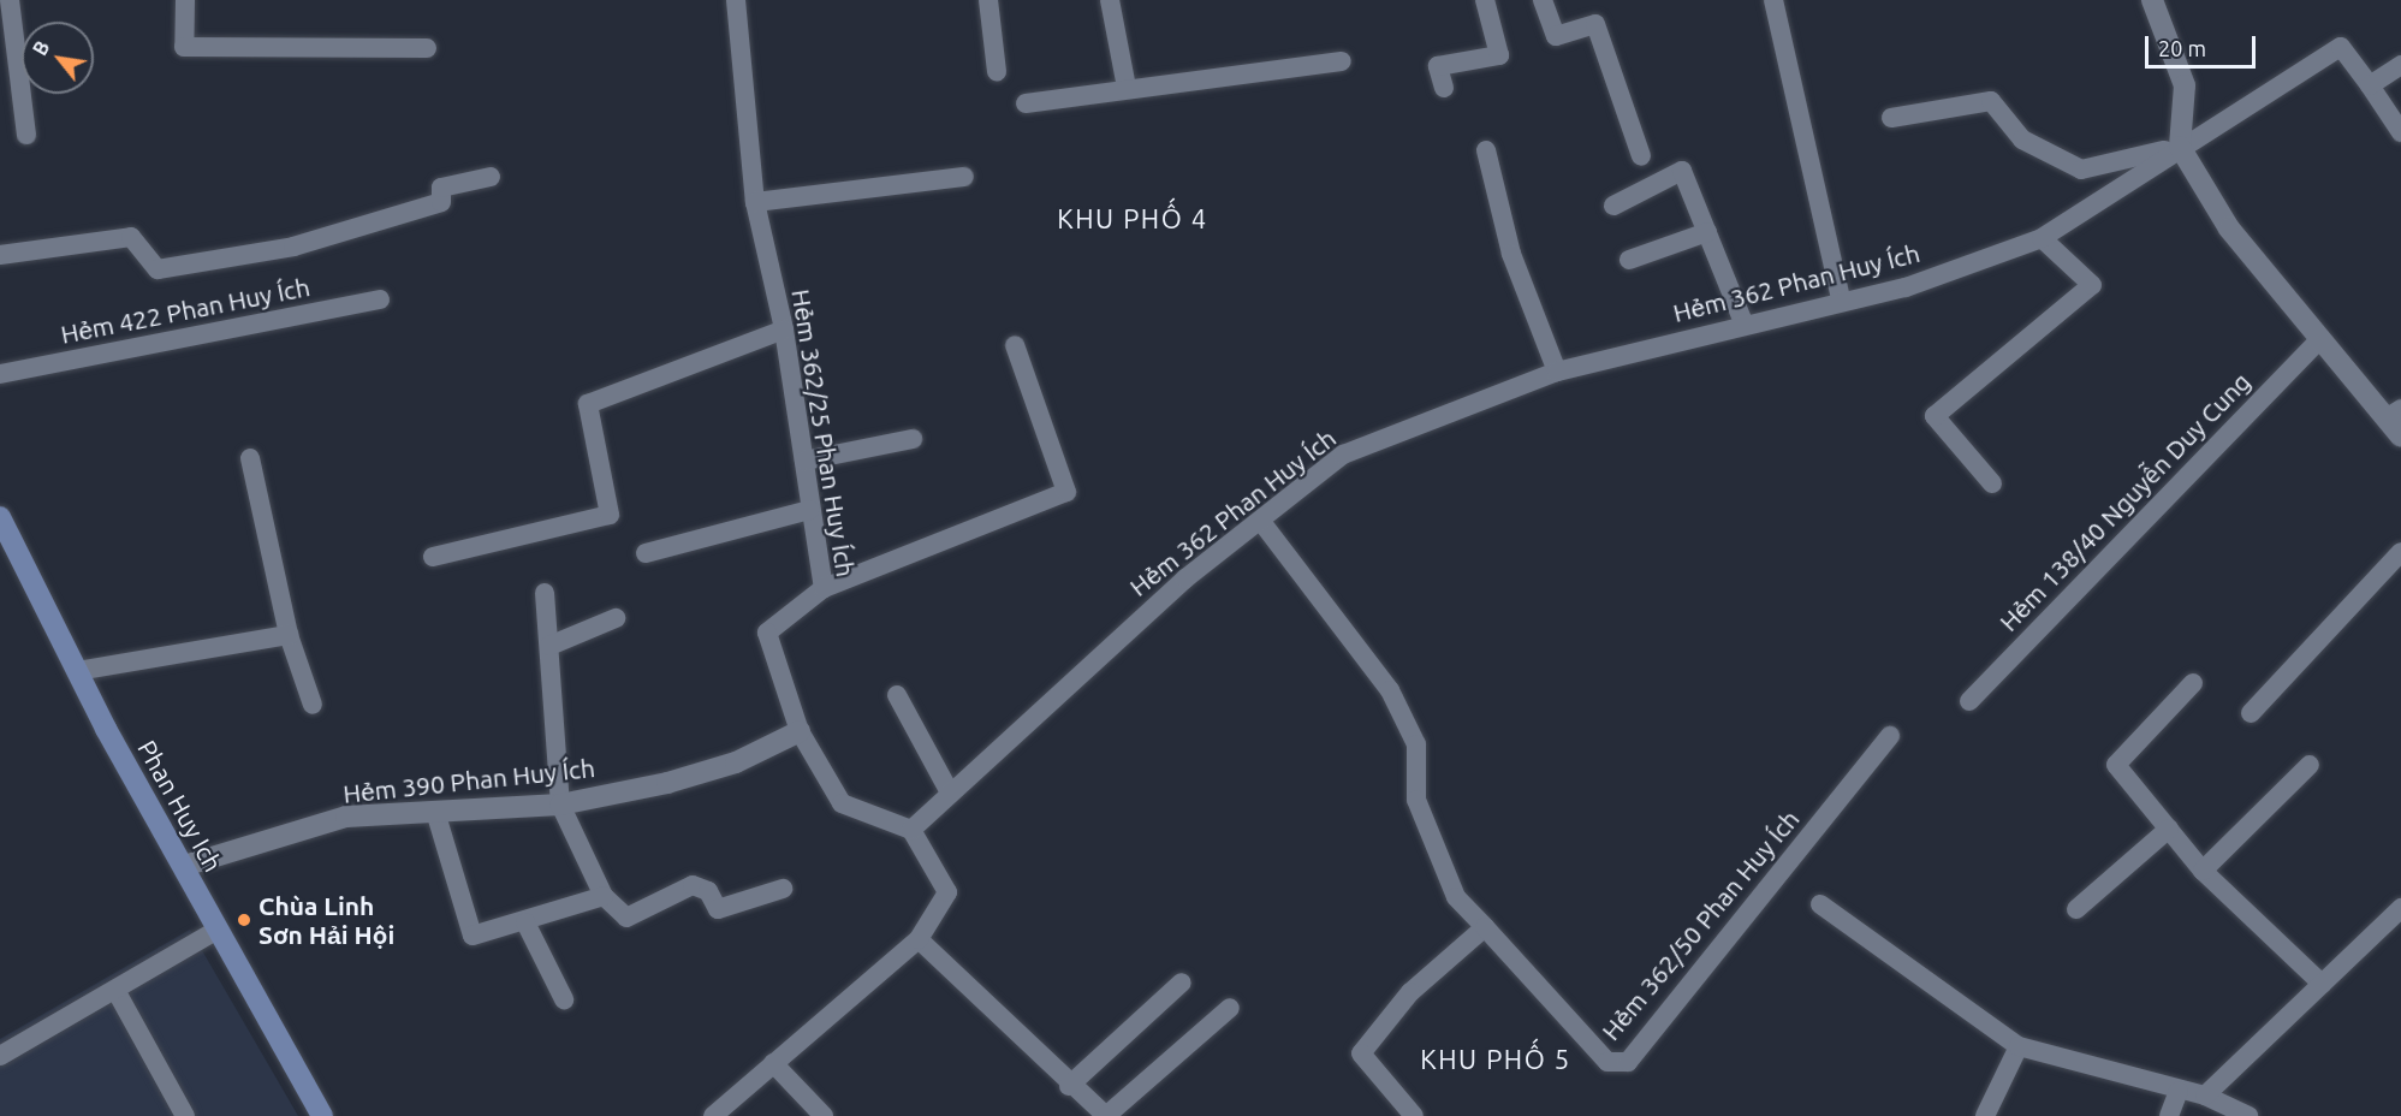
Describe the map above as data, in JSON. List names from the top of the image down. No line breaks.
{"streets":{"main road":["Phan Huy Ich"],"street":["Hẻm 390 Phan Huy Ích"],"lane":["Hẻm 362 Phan Huy Ích","Hẻm 422 Phan Huy Ích","Hẻm 362/25 Phan Huy Ích","Hẻm 138/40 Nguyễn Duy Cung","Hẻm 362/50 Phan Huy Ích"]},"crossings":[["Hẻm 362 Phan Huy Ích","Hẻm 362/25 Phan Huy Ích"],["Hẻm 362 Phan Huy Ích","Hẻm 362/50 Phan Huy Ích"],["Hẻm 362/25 Phan Huy Ích","Hẻm 390 Phan Huy Ích"],["Hẻm 390 Phan Huy Ích","Phan Huy Ich"]],"districts":["KHU PHỐ 4","KHU PHỐ 5"],"places":["Chùa Linh Sơn Hải Hội"],"scale_bar":"20 m","north":"top left"}
